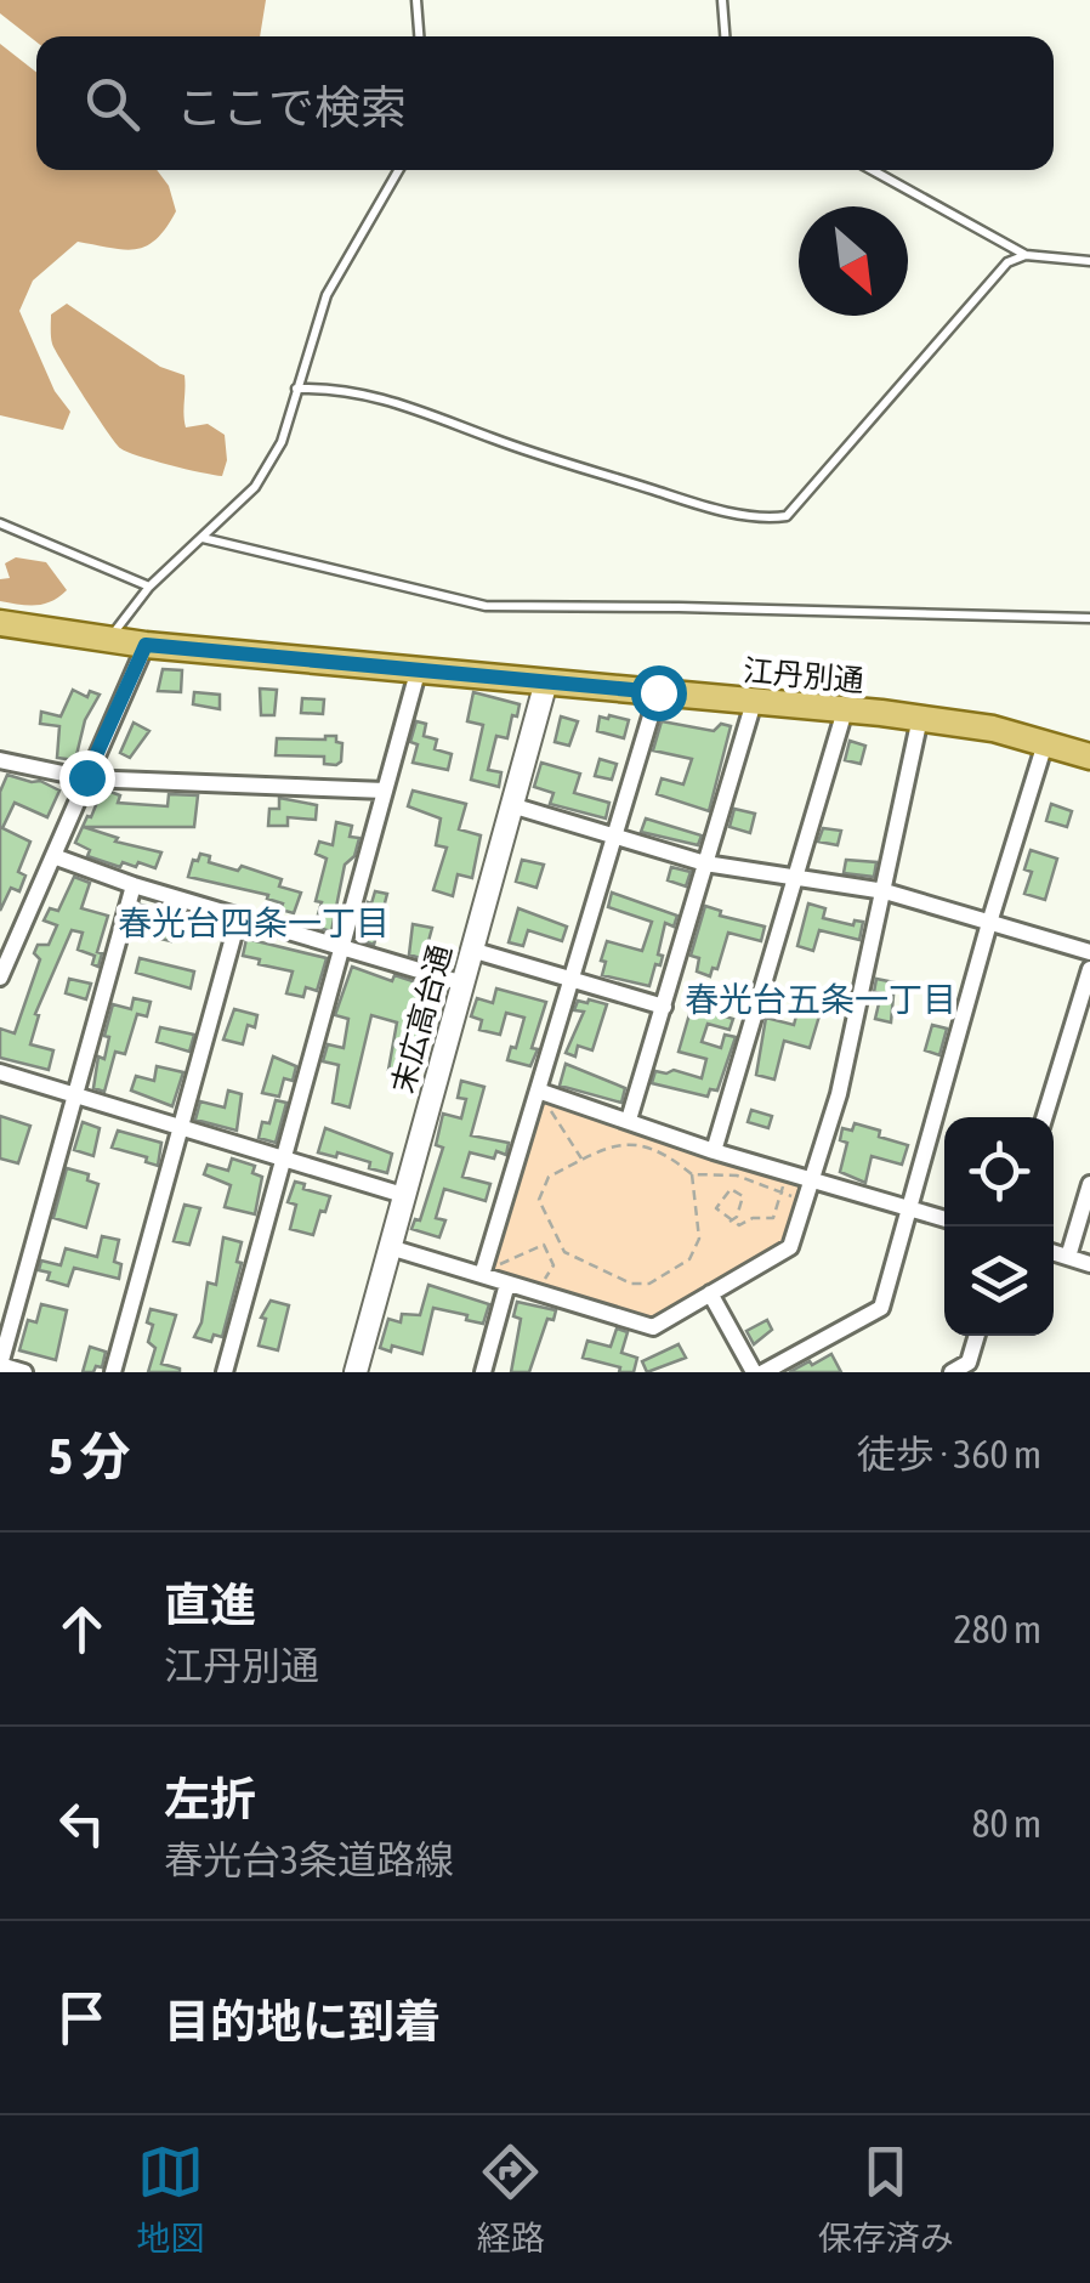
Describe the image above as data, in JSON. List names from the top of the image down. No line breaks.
{"streets":{"main road":["江丹別通"],"street":["末広高台通"]},"crossings":[["江丹別通","末広高台通"]],"districts":["春光台四条一丁目","春光台五条一丁目"],"north":"bottom right","page":{"search":"ここで検索","heading":["5 分","徒歩 · 360 m"],"list":[["直進","江丹別通","280 m"],["左折","春光台3条道路線","80 m"],"目的地に到着"],"nav":["地図","経路","保存済み"]}}
